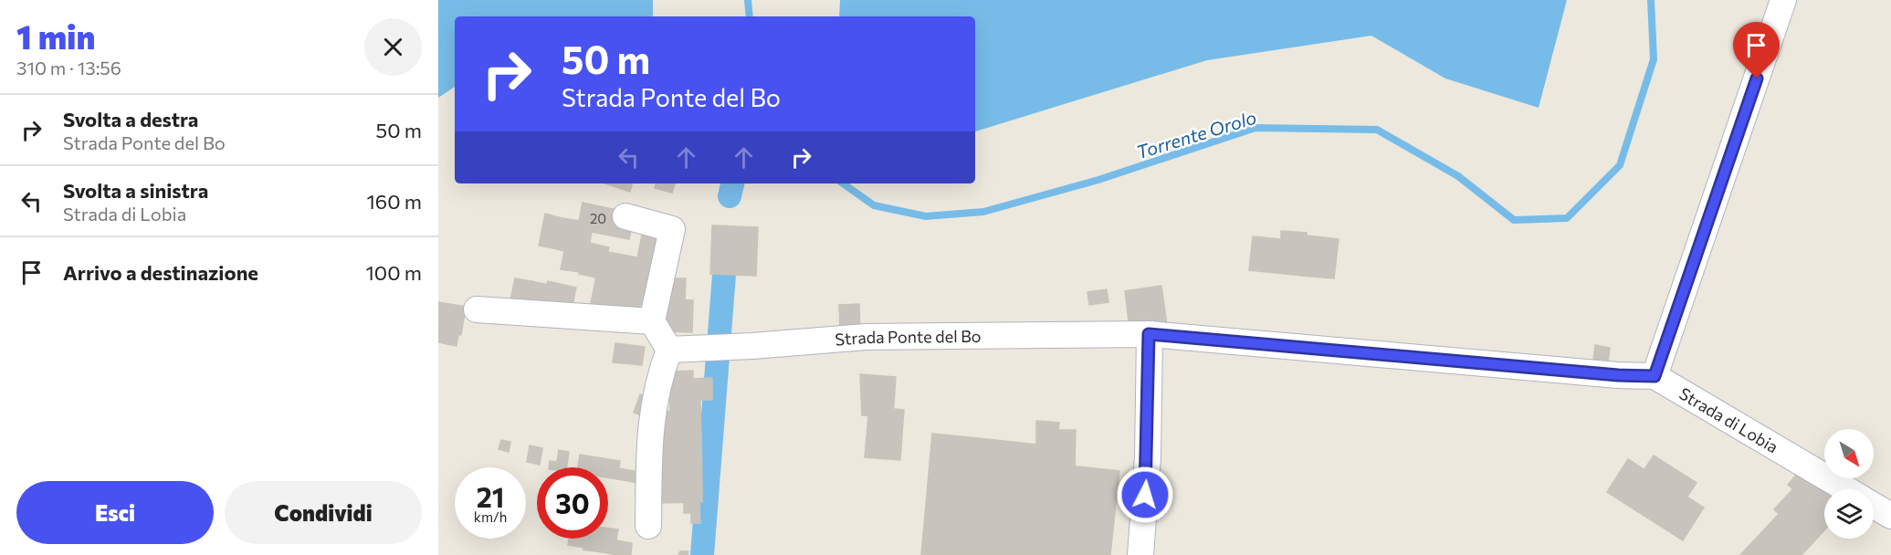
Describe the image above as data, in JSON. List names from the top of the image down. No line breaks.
{"streets":{"street":["Strada Ponte del Bo","Strada di Lobia"]},"crossings":[["Strada Ponte del Bo","Strada di Lobia"]],"water":["Torrente Orolo"],"house_numbers":["20"],"north":"bottom right","page":{"heading":["1 min","310 m · 13:56"],"turn":["50 m","Strada Ponte del Bo"],"list":[{"name":"Svolta a destra","note":"Strada Ponte del Bo","value":"50 m"},{"name":"Svolta a sinistra","note":"Strada di Lobia","value":"160 m"},{"name":"Arrivo a destinazione","value":"100 m"}],"speed":"21 km/h","limit":"30","buttons":["Esci","Condividi"]}}
